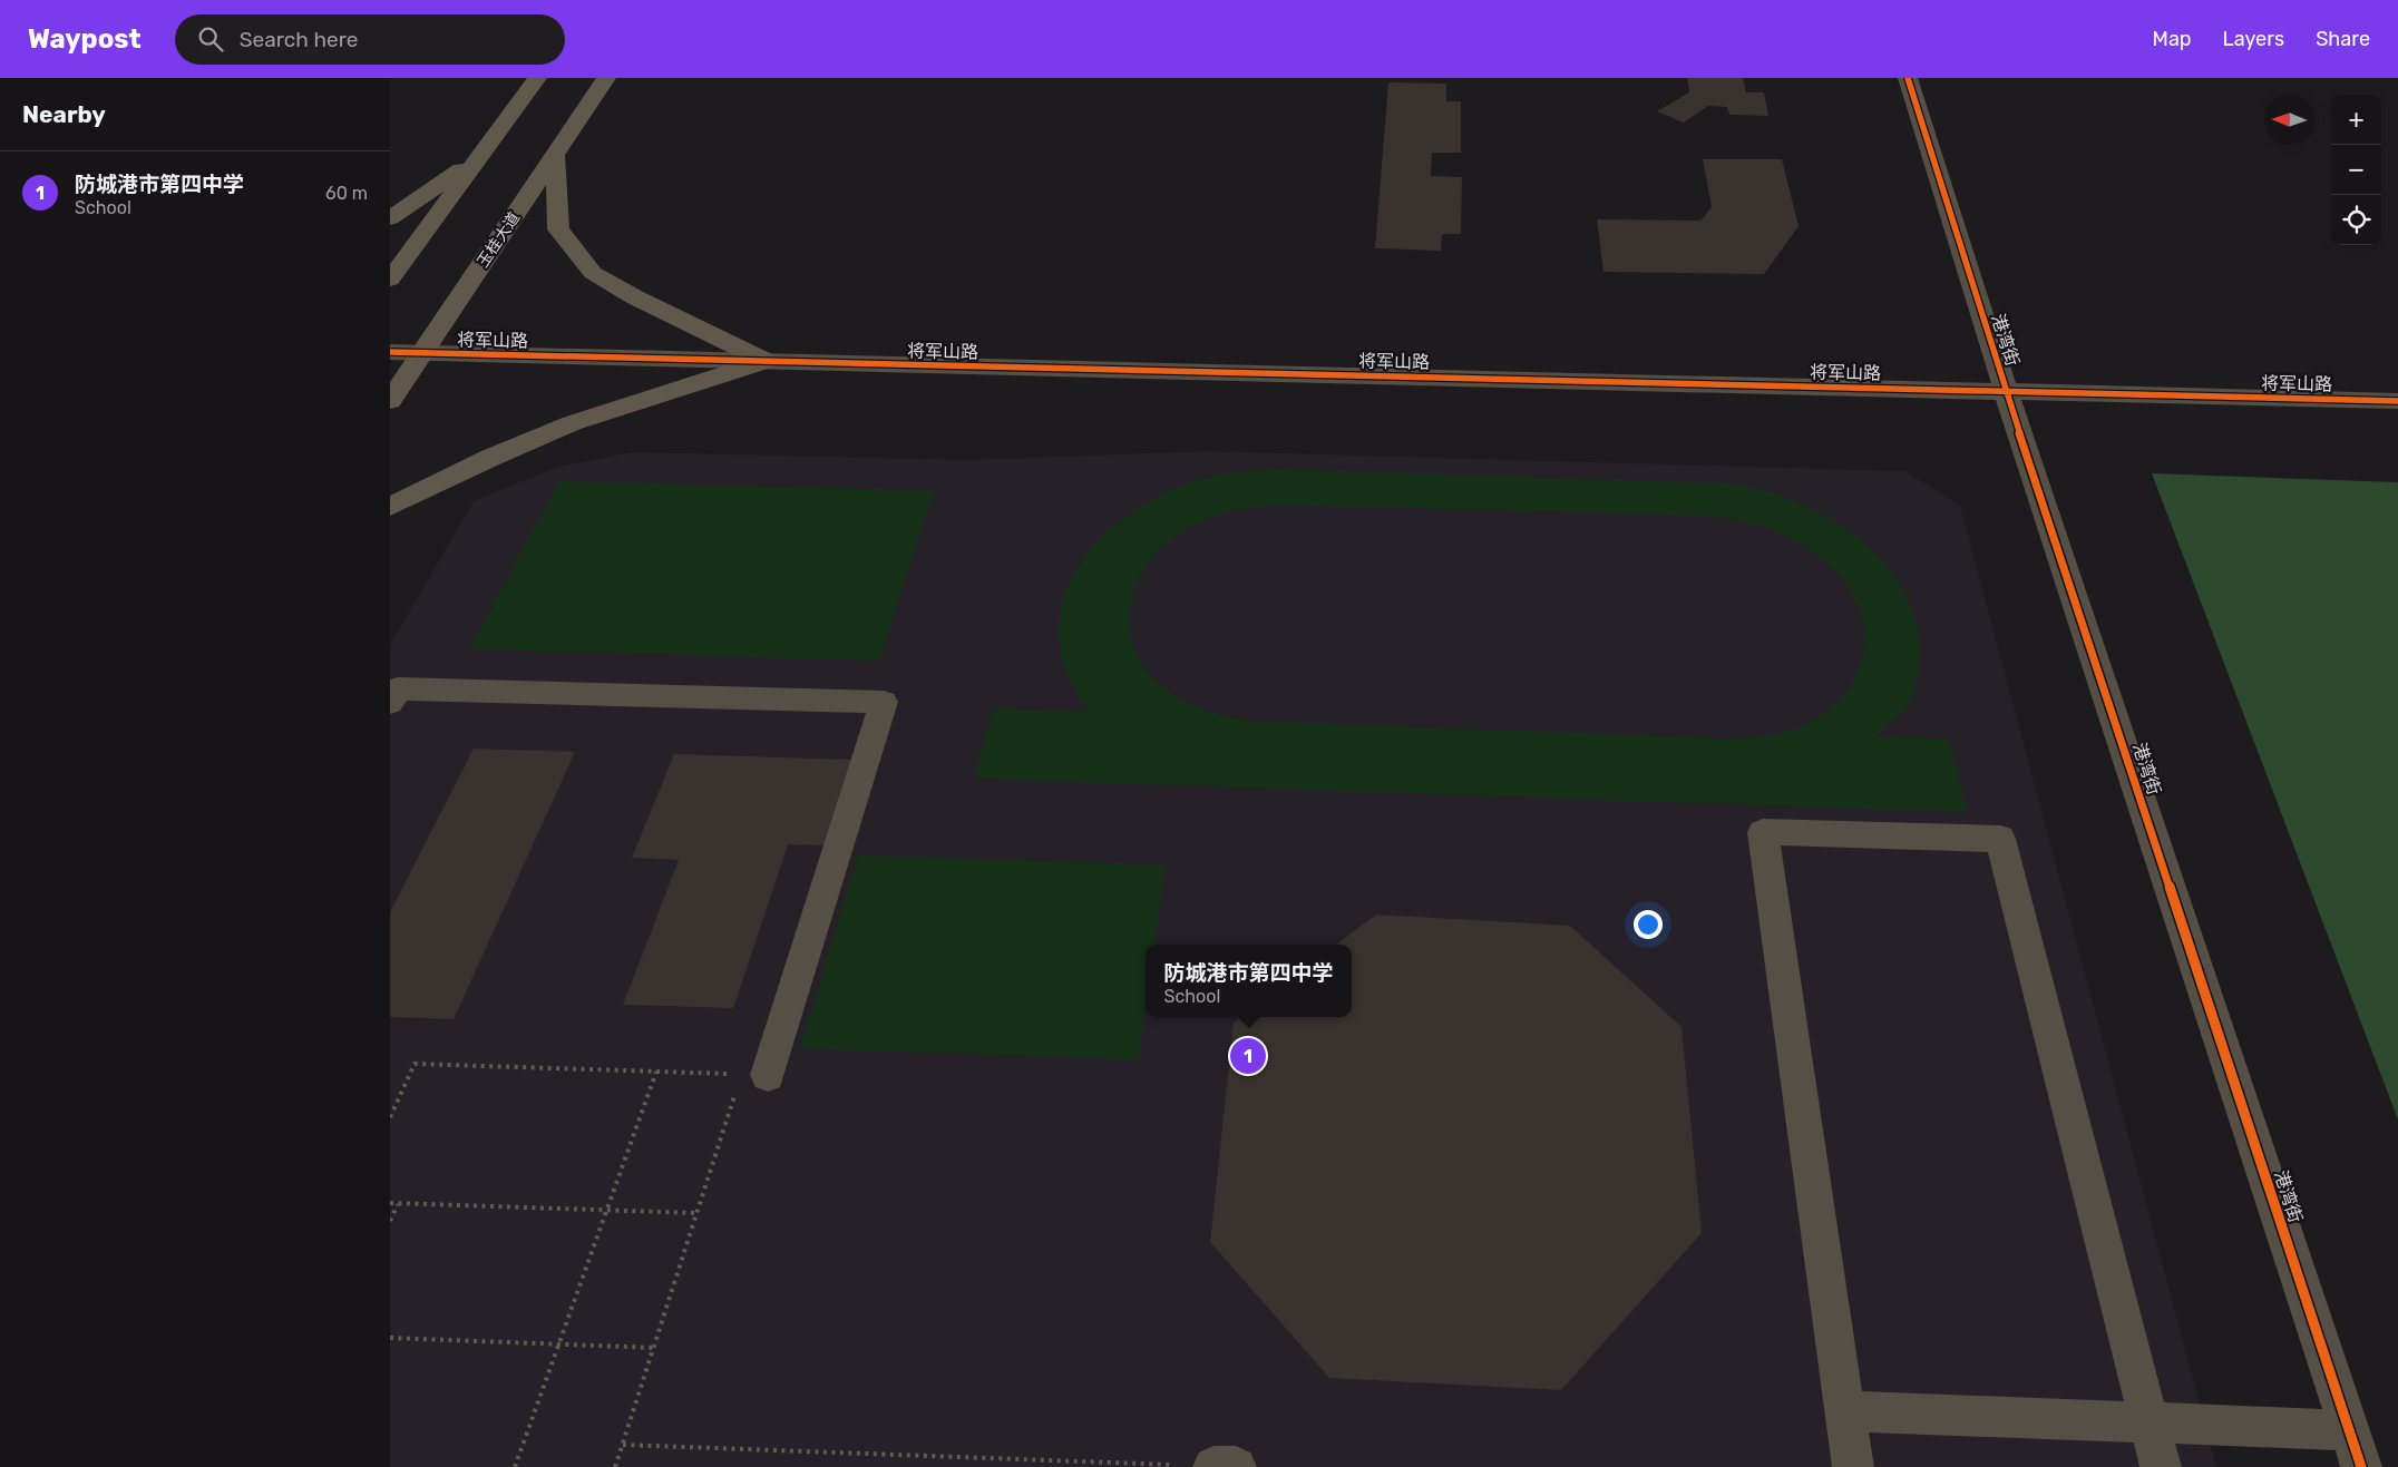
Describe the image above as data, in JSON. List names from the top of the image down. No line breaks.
{"streets":{"main road":["玉桂大道"],"street":["将军山路","港湾街"]},"crossings":[["玉桂大道","将军山路"],["将军山路","港湾街"]],"north":"left","page":{"header":"Waypost","search":"Search here","nav":["Map","Layers","Share"],"heading":"Nearby","map_buttons":["+","−"],"list":[{"mark":"1","name":"防城港市第四中学","note":"School","value":"60 m"}],"popup":["防城港市第四中学","School"],"pins":"1"}}
